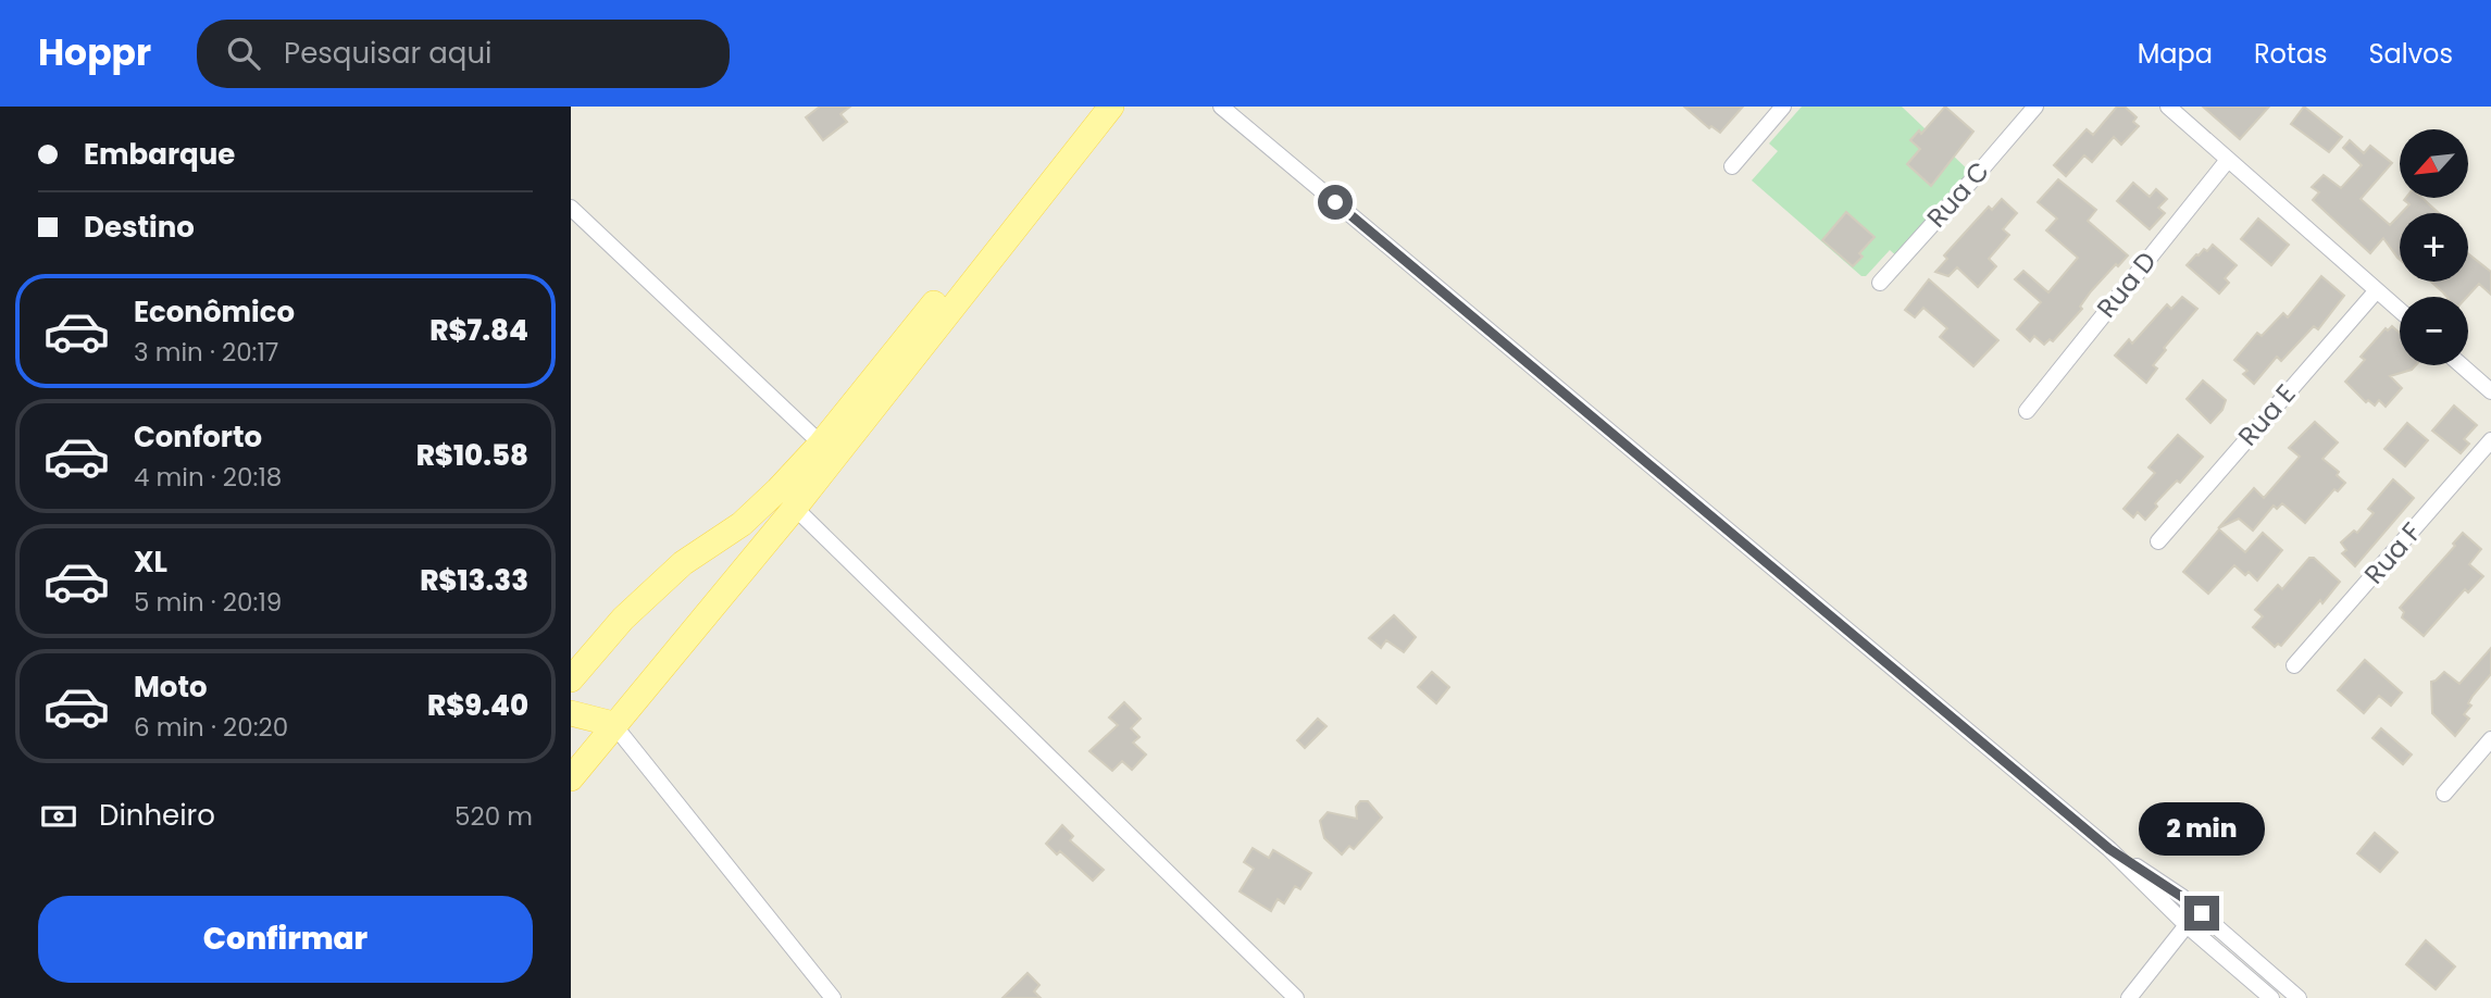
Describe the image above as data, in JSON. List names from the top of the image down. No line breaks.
{"streets":{"street":["Rua C","Rua D","Rua E","Rua F"]},"north":"bottom left","page":{"header":"Hoppr","search":"Pesquisar aqui","nav":["Mapa","Rotas","Salvos"],"banner":["Embarque","Destino"],"map_buttons":["+","−"],"list":[{"name":"Econômico","note":"3 min · 20:17","value":"R$7.84"},{"name":"Conforto","note":"4 min · 20:18","value":"R$10.58"},{"name":"XL","note":"5 min · 20:19","value":"R$13.33"},{"name":"Moto","note":"6 min · 20:20","value":"R$9.40"}],"pay":["Dinheiro","520 m"],"bubble":"2 min","buttons":"Confirmar"}}
